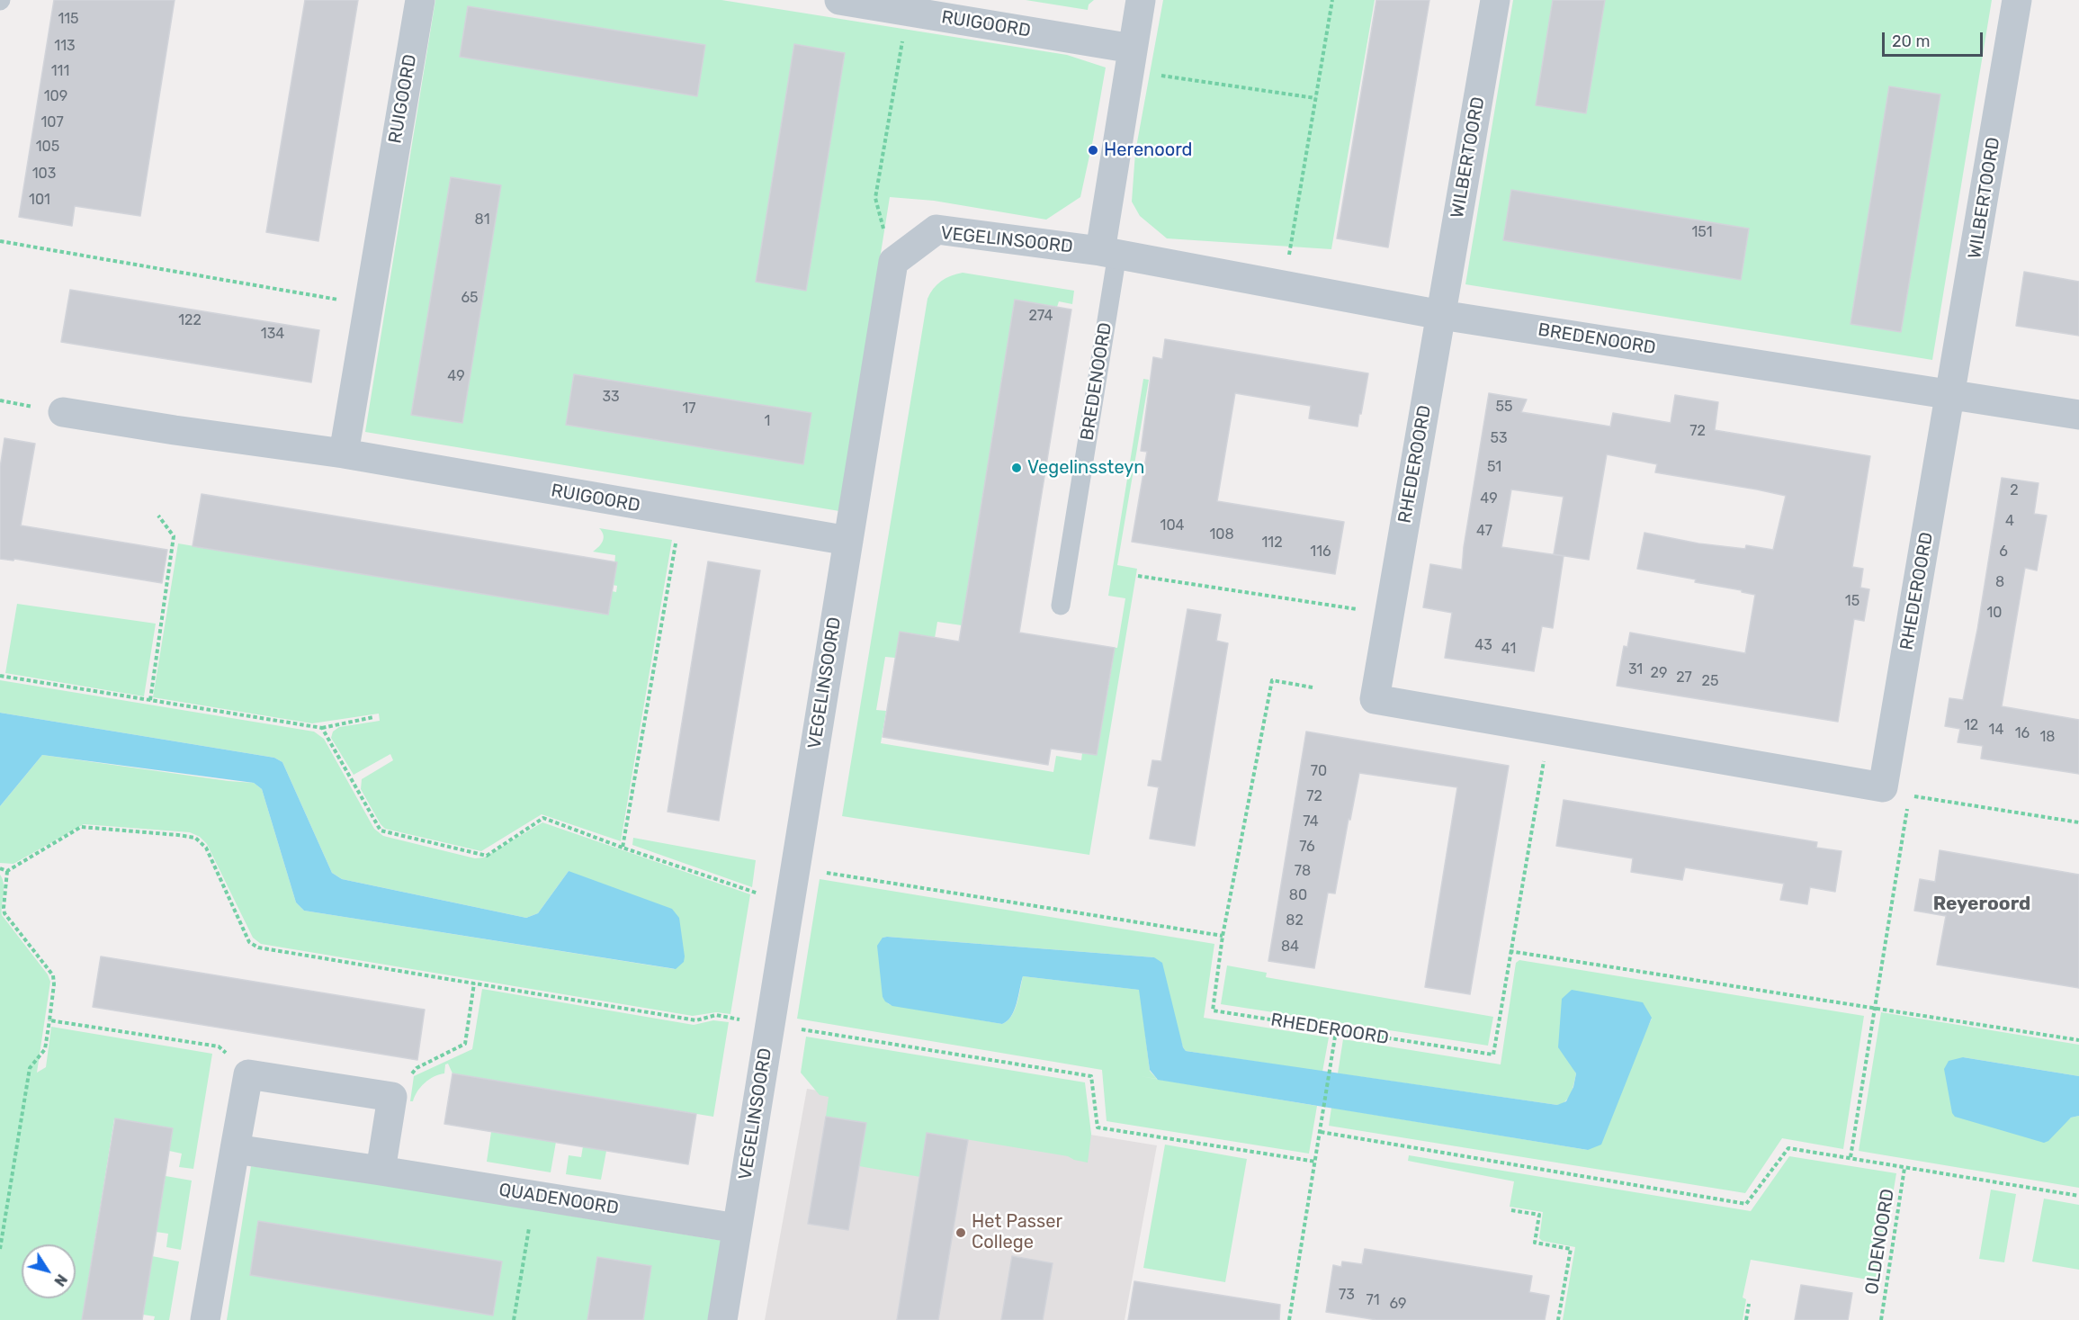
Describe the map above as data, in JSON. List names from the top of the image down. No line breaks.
{"streets":{"street":["RUIGOORD","WILBERTOORD","VEGELINSOORD","BREDENOORD","RHEDEROORD","QUADENOORD"],"path":["OLDENOORD"]},"crossings":[["RUIGOORD","VEGELINSOORD"],["WILBERTOORD","BREDENOORD"],["WILBERTOORD","RHEDEROORD"],["VEGELINSOORD","BREDENOORD"],["VEGELINSOORD","QUADENOORD"],["BREDENOORD","RHEDEROORD"]],"districts":["Reyeroord"],"places":["Herenoord","Vegelinssteyn","Het Passer College"],"house_numbers":["115","113","111","109","107","105","103","101","81","151","65","274","122","134","49","33","55","17","1","72","53","51","2","49","4","104","47","108","112","116","6","8","15","10","43","41","31","29","27","25","12","14","16","18","70","72","74","76","78","80","82","84","73","71","69"],"scale_bar":"20 m","north":"bottom right"}
